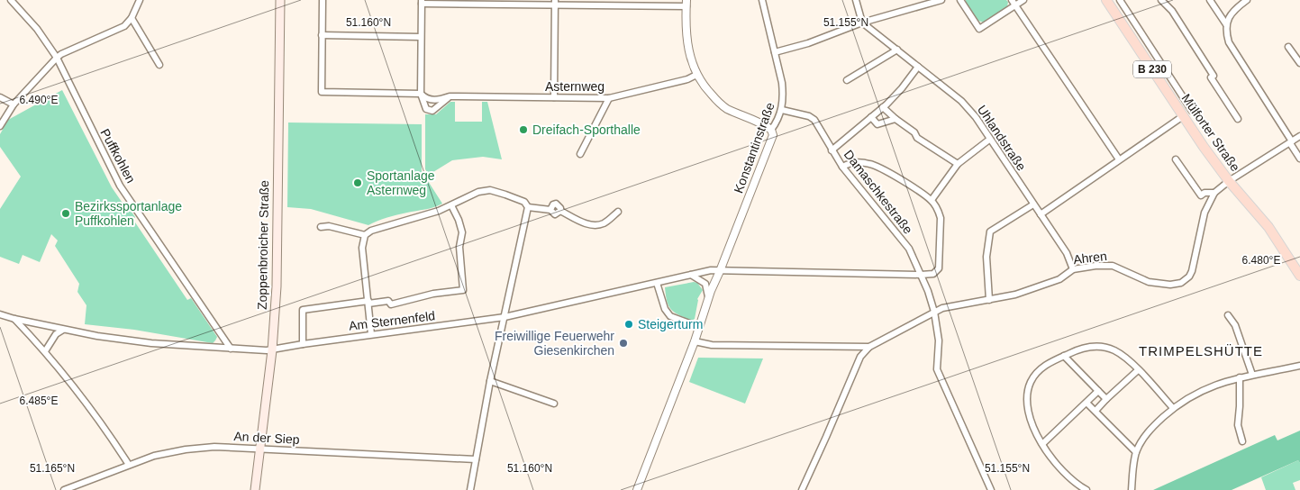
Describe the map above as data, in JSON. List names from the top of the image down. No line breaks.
{"streets":{"main road":["B 230","Mülforter Straße","Zoppenbroicher Straße"],"street":["Asternweg","Uhlandstraße","Konstantinstraße","Puffkohlen","Damaschkestraße","Ahren","Am Sternenfeld","An der Siep"]},"crossings":[["Mülforter Straße","Ahren"],["Uhlandstraße","Ahren"],["Konstantinstraße","Damaschkestraße"],["Konstantinstraße","Am Sternenfeld"],["Puffkohlen","Am Sternenfeld"],["Damaschkestraße","Ahren"],["Damaschkestraße","Am Sternenfeld"],["Zoppenbroicher Straße","Am Sternenfeld"],["Zoppenbroicher Straße","An der Siep"]],"districts":["TRIMPELSHÜTTE"],"places":["Dreifach-Sporthalle","Sportanlage Asternweg","Bezirkssportanlage Puffkohlen","Steigerturm","Freiwillige Feuerwehr Giesenkirchen"],"coordinates":["51.160°N","51.155°N","6.490°E","6.480°E","6.485°E","51.165°N"]}
